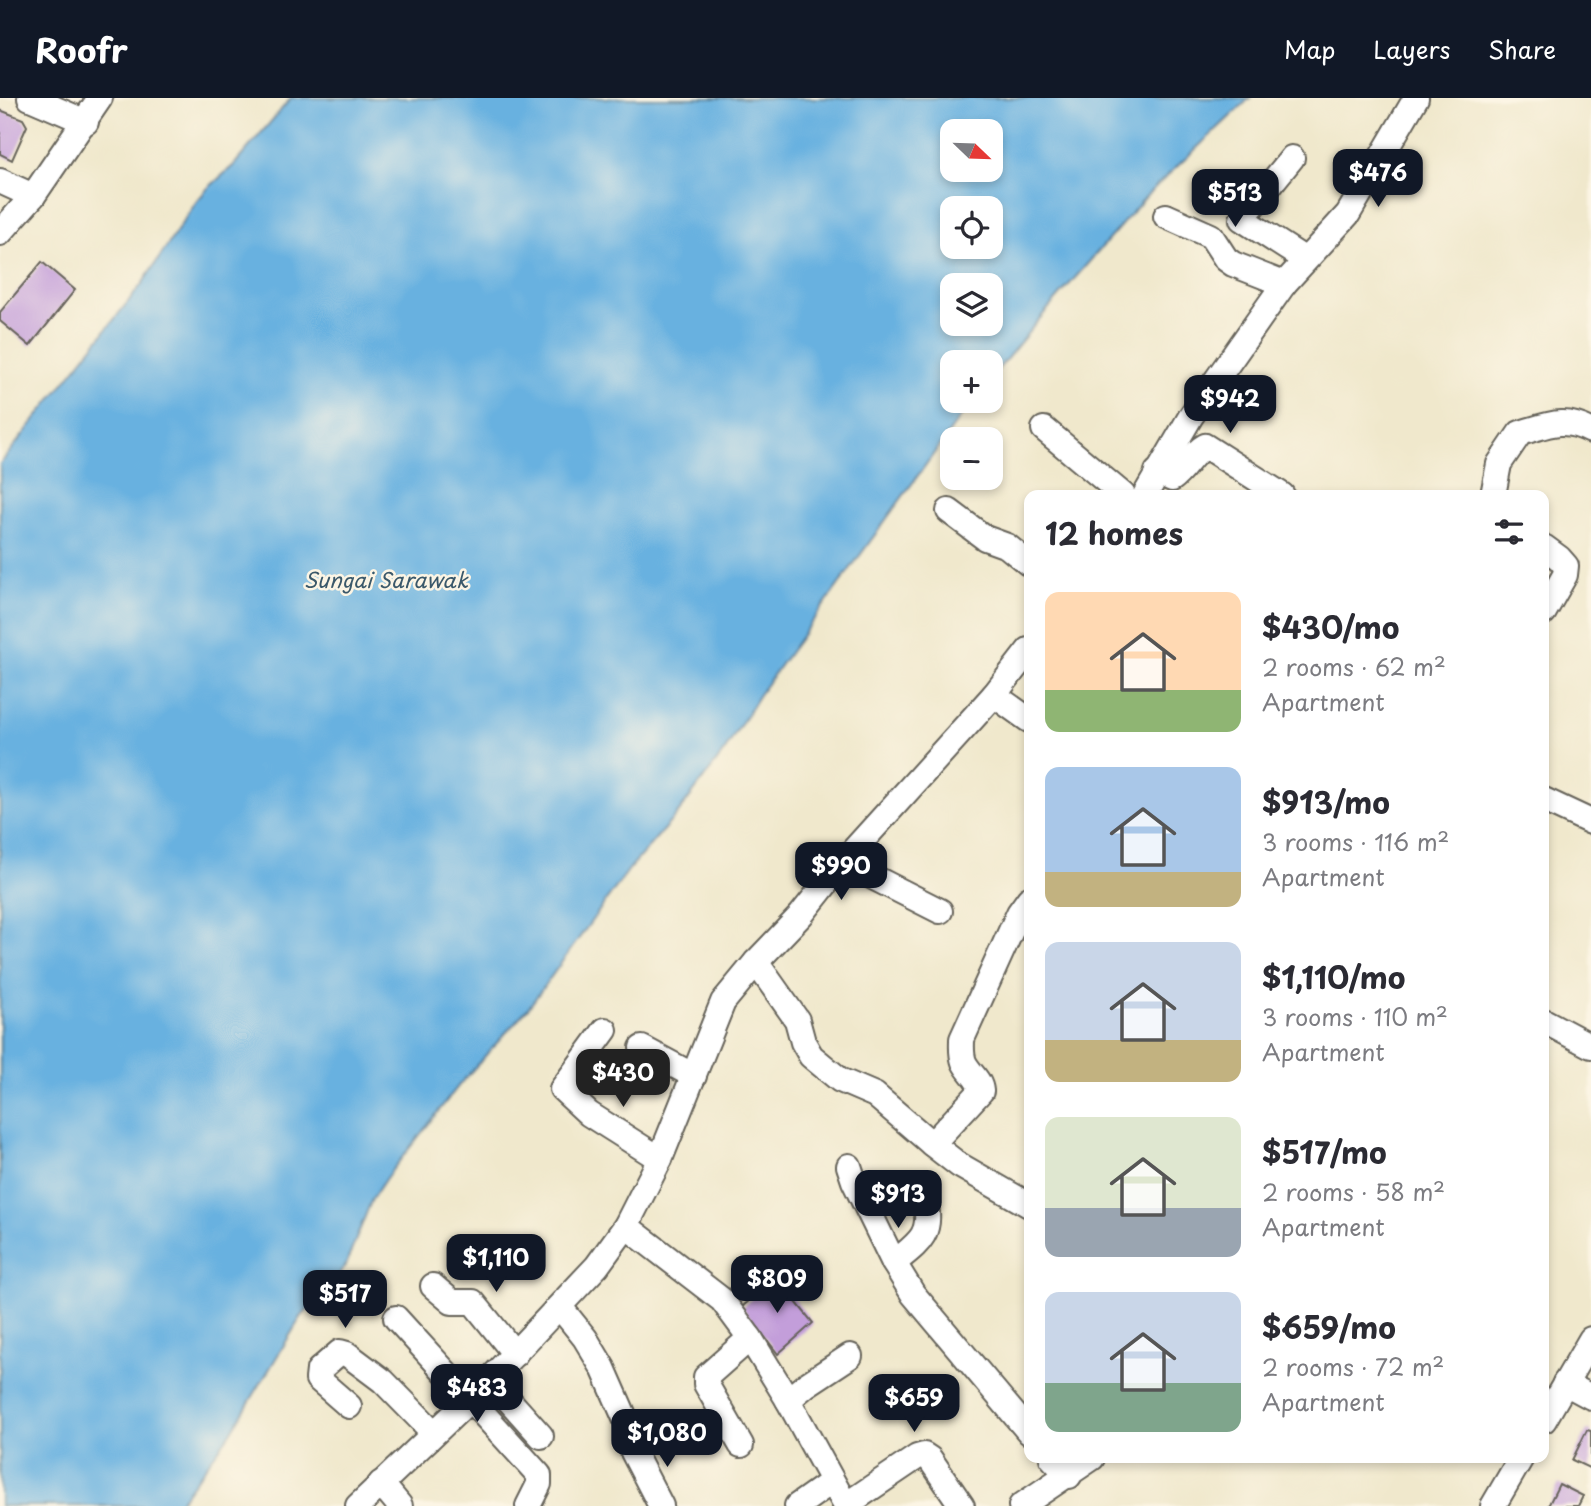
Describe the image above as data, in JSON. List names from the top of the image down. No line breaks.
{"water":["Sungai Sarawak"],"north":"bottom right","page":{"header":"Roofr","nav":["Map","Layers","Share"],"map_buttons":["+","−"],"price":["$476","$513","$942","$990","$430","$913","$1,110","$809","$517","$483","$659","$1,080"],"heading":"12 homes","list":[{"name":"$430/mo","note":"2 rooms · 62 m² · Apartment"},{"name":"$913/mo","note":"3 rooms · 116 m² · Apartment"},{"name":"$1,110/mo","note":"3 rooms · 110 m² · Apartment"},{"name":"$517/mo","note":"2 rooms · 58 m² · Apartment"},{"name":"$659/mo","note":"2 rooms · 72 m² · Apartment"}]}}
